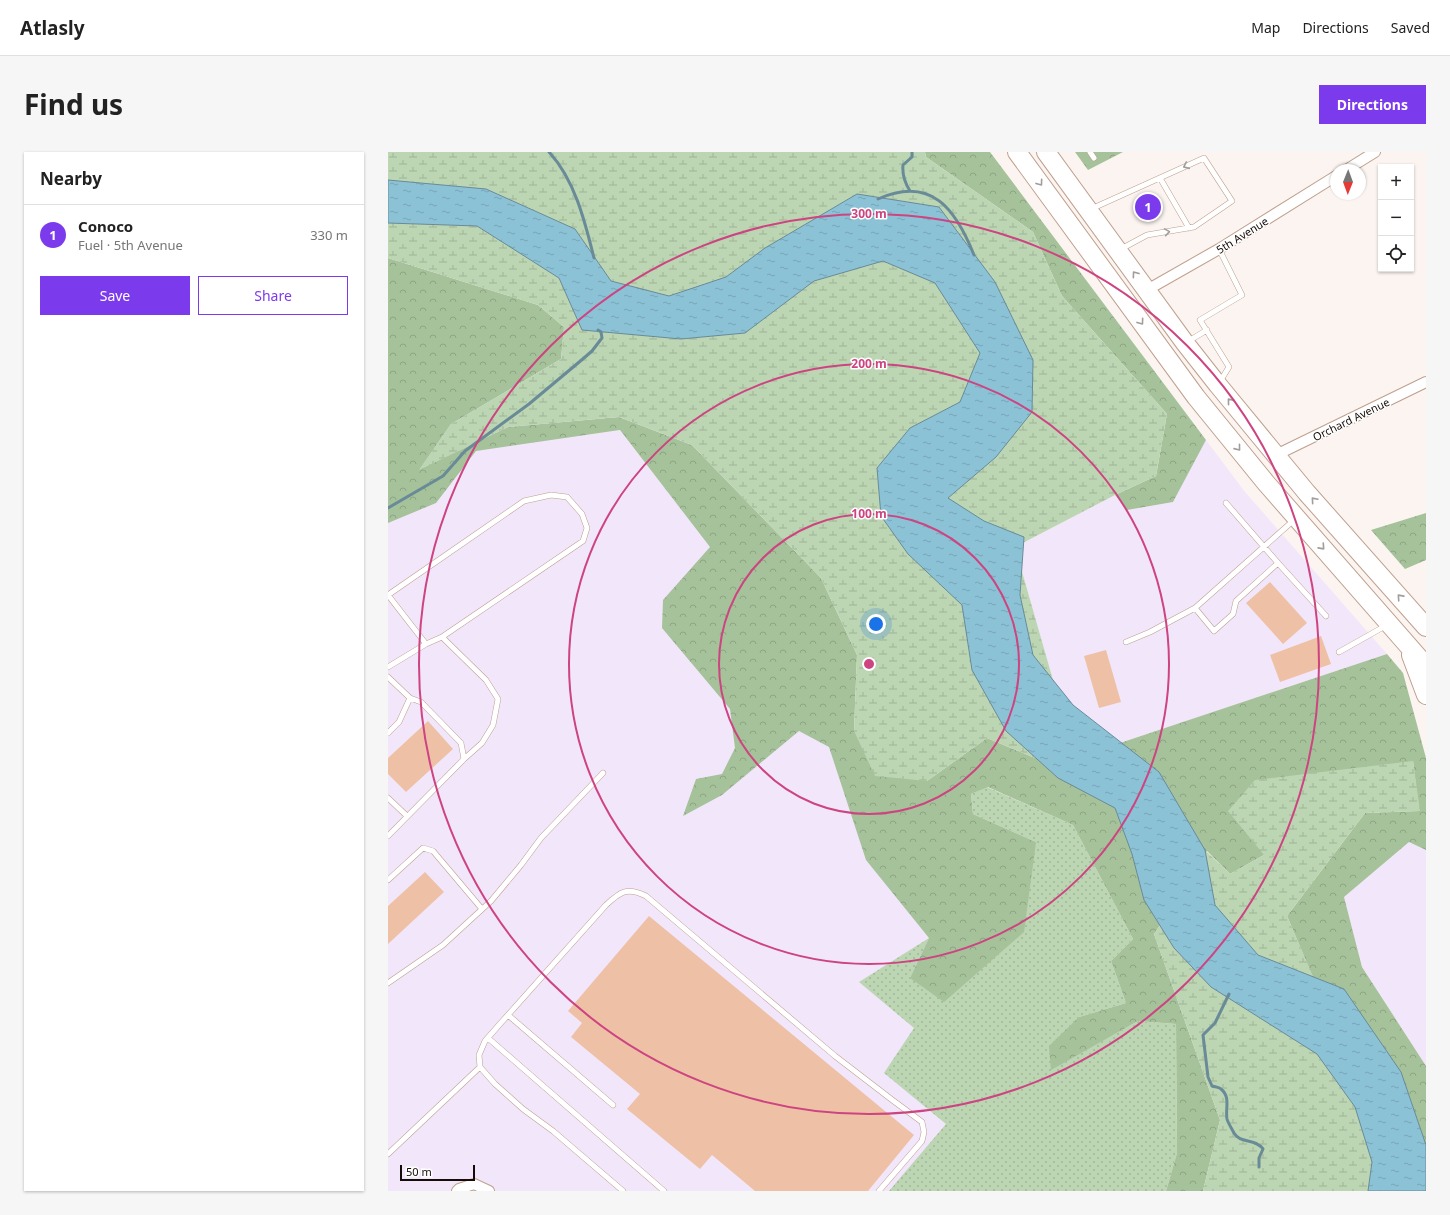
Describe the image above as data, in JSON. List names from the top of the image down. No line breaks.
{"streets":{"street":["5th Avenue","Orchard Avenue"]},"scale_bar":"50 m","north":"bottom","page":{"header":"Atlasly","nav":["Map","Directions","Saved"],"title":"Find us","buttons":["Directions",["Save","Share"]],"heading":"Nearby","map_buttons":["+","−"],"pins":"1","list":[{"mark":"1","name":"Conoco","note":"Fuel · 5th Avenue","value":"330 m"}],"scale":"50 m"},"rings":["300 m","200 m","100 m"]}
